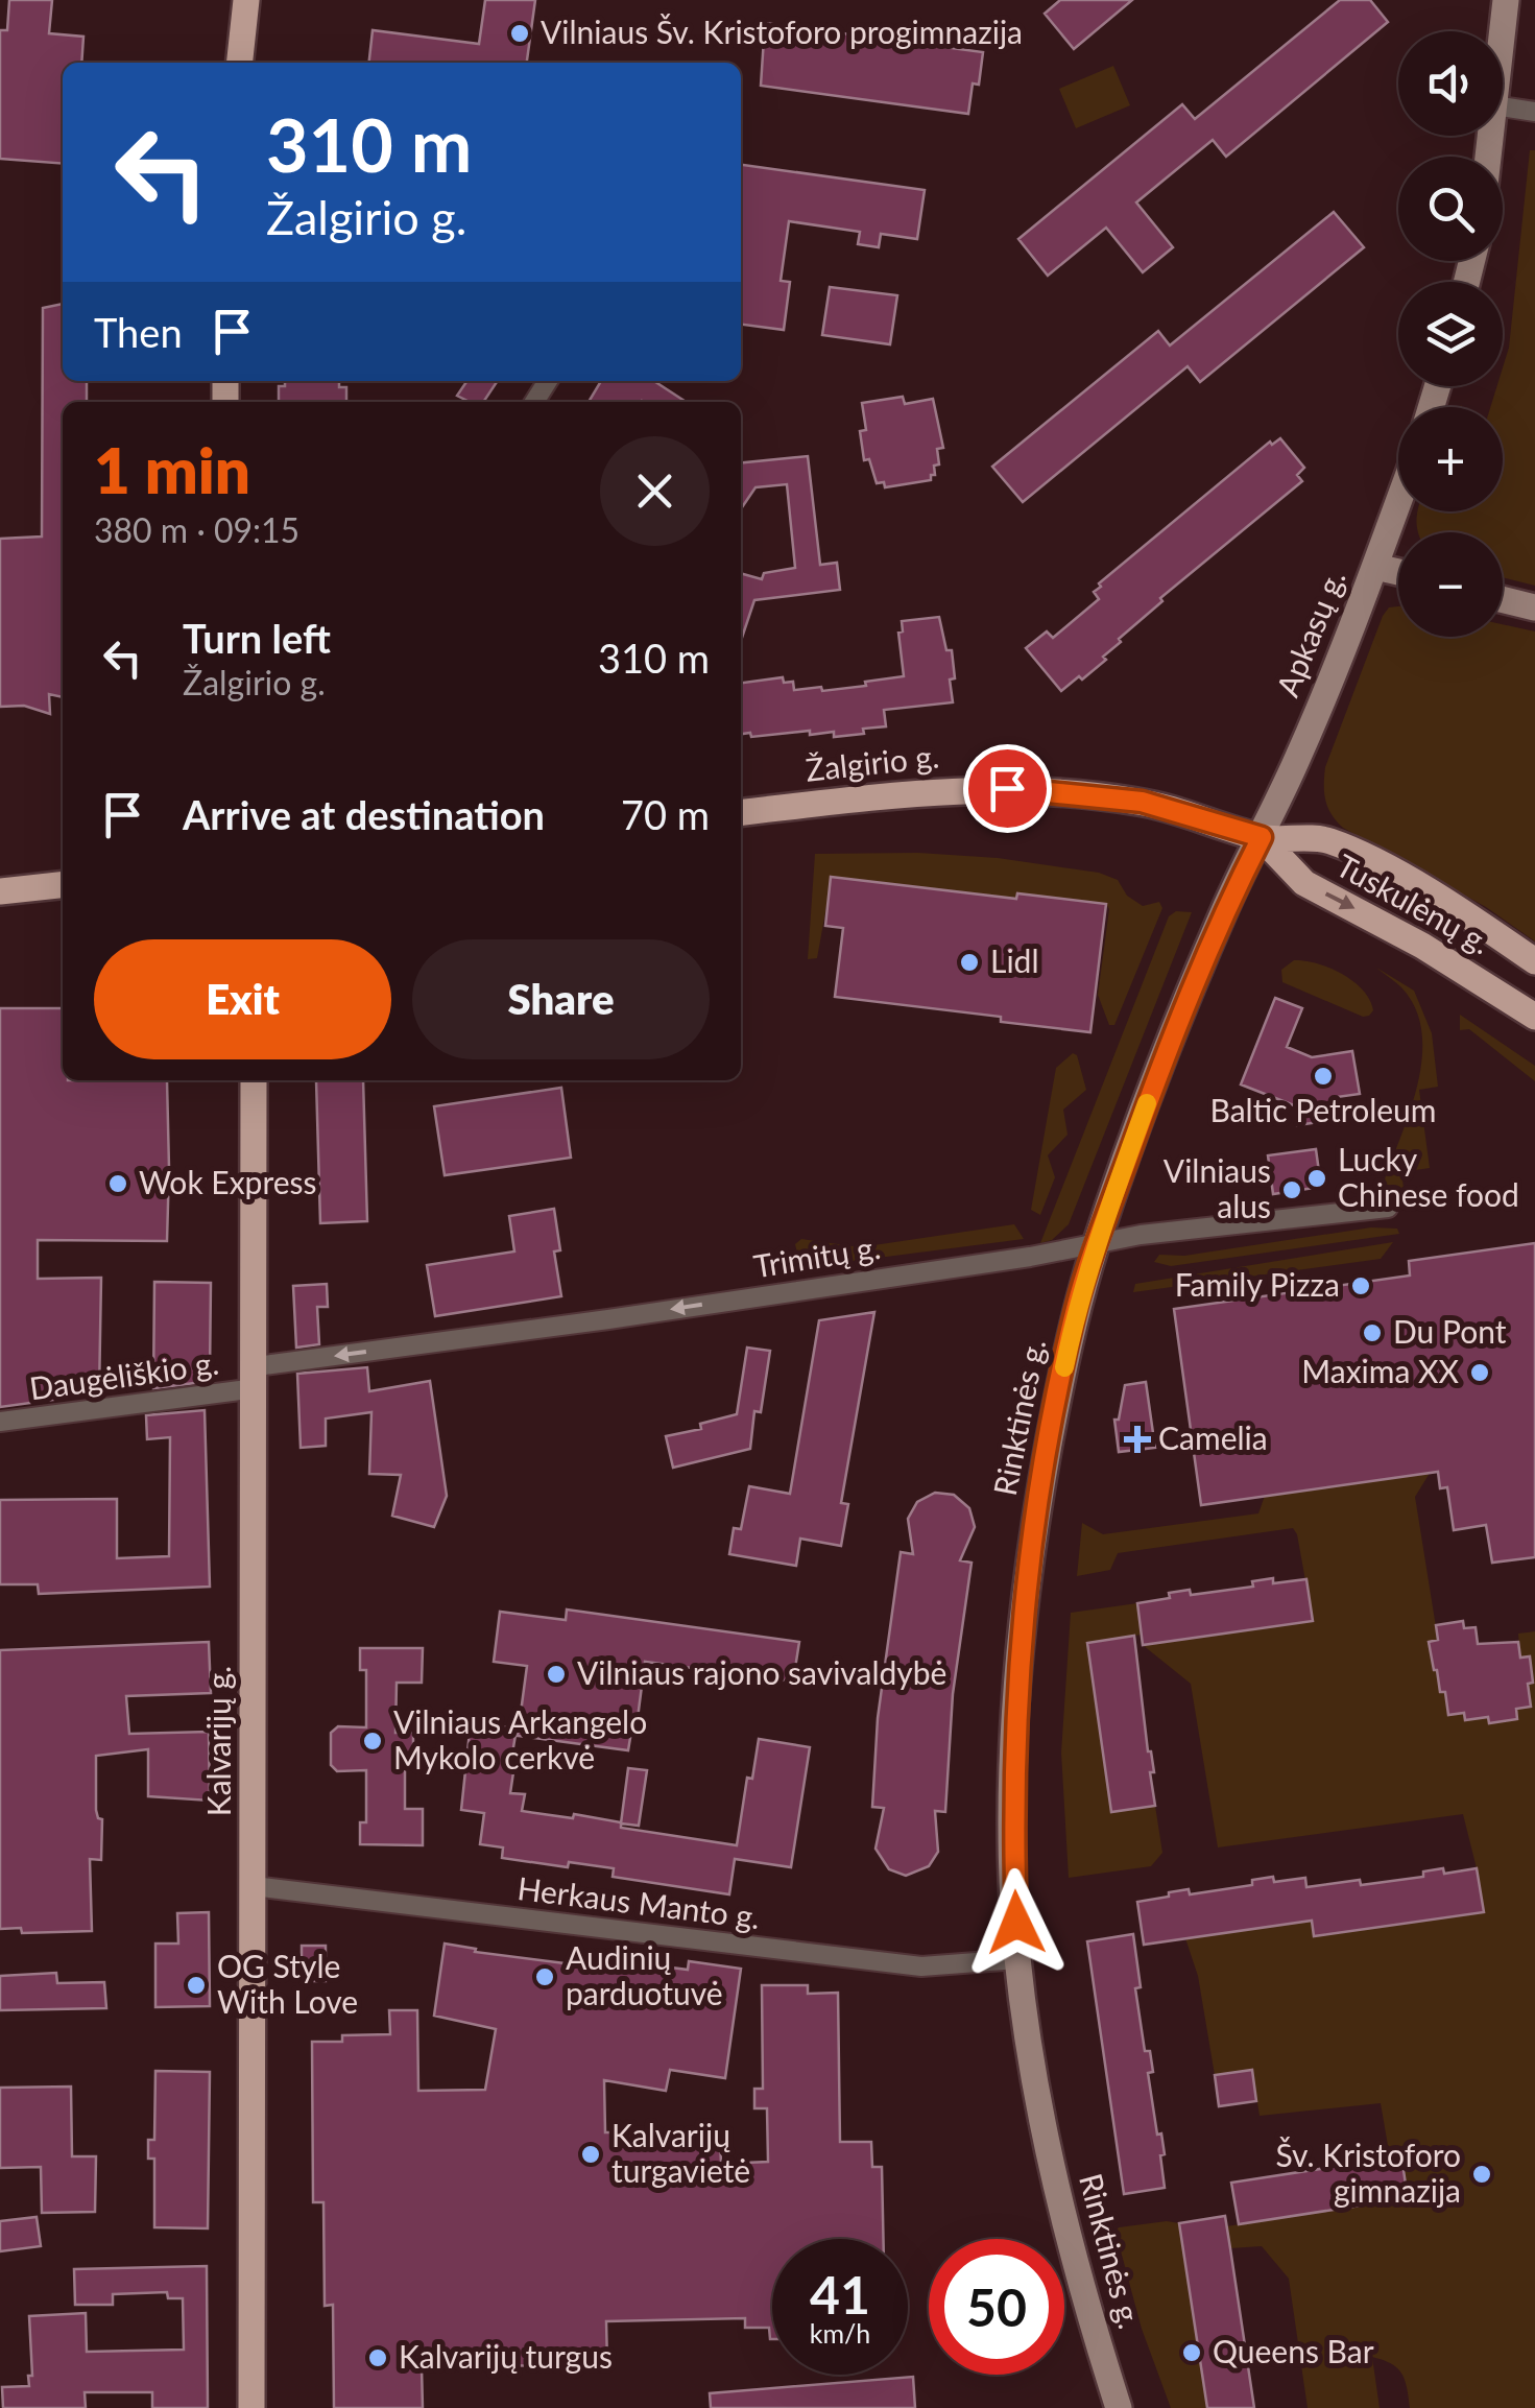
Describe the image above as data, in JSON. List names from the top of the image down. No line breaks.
{"streets":{"main road":["Apkasų g.","Žalgirio g.","Tuskulėnų g.","Rinktinės g.","Kalvarijų g."],"street":["Trimitų g.","Daugėliškio g.","Herkaus Manto g."]},"crossings":[["Apkasų g.","Žalgirio g."],["Apkasų g.","Tuskulėnų g."],["Apkasų g.","Rinktinės g."],["Žalgirio g.","Tuskulėnų g."],["Žalgirio g.","Rinktinės g."],["Tuskulėnų g.","Rinktinės g."],["Trimitų g.","Daugėliškio g."],["Trimitų g.","Rinktinės g."],["Trimitų g.","Kalvarijų g."],["Daugėliškio g.","Kalvarijų g."],["Rinktinės g.","Herkaus Manto g."],["Kalvarijų g.","Herkaus Manto g."]],"one_way":["Trimitų g."],"places":{"other":["Vilniaus Šv. Kristoforo progimnazija","Lidl","Baltic Petroleum","Lucky Chinese food","Wok Express","Vilniaus alus","Family Pizza","Du Pont","Maxima XX","Vilniaus rajono savivaldybė","Vilniaus Arkangelo Mykolo cerkvė","Audinių parduotuvė","OG Style With Love","Kalvarijų turgavietė","Šv. Kristoforo gimnazija","Queens Bar","Kalvarijų turgus"],"health":["Camelia"]},"page":{"map_buttons":["+","−"],"turn":["310 m","Žalgirio g."],"then":"Then","heading":["1 min","380 m · 09:15"],"list":[{"name":"Turn left","note":"Žalgirio g.","value":"310 m"},{"name":"Arrive at destination","value":"70 m"}],"buttons":["Exit","Share"],"speed":"41 km/h","limit":"50"}}
